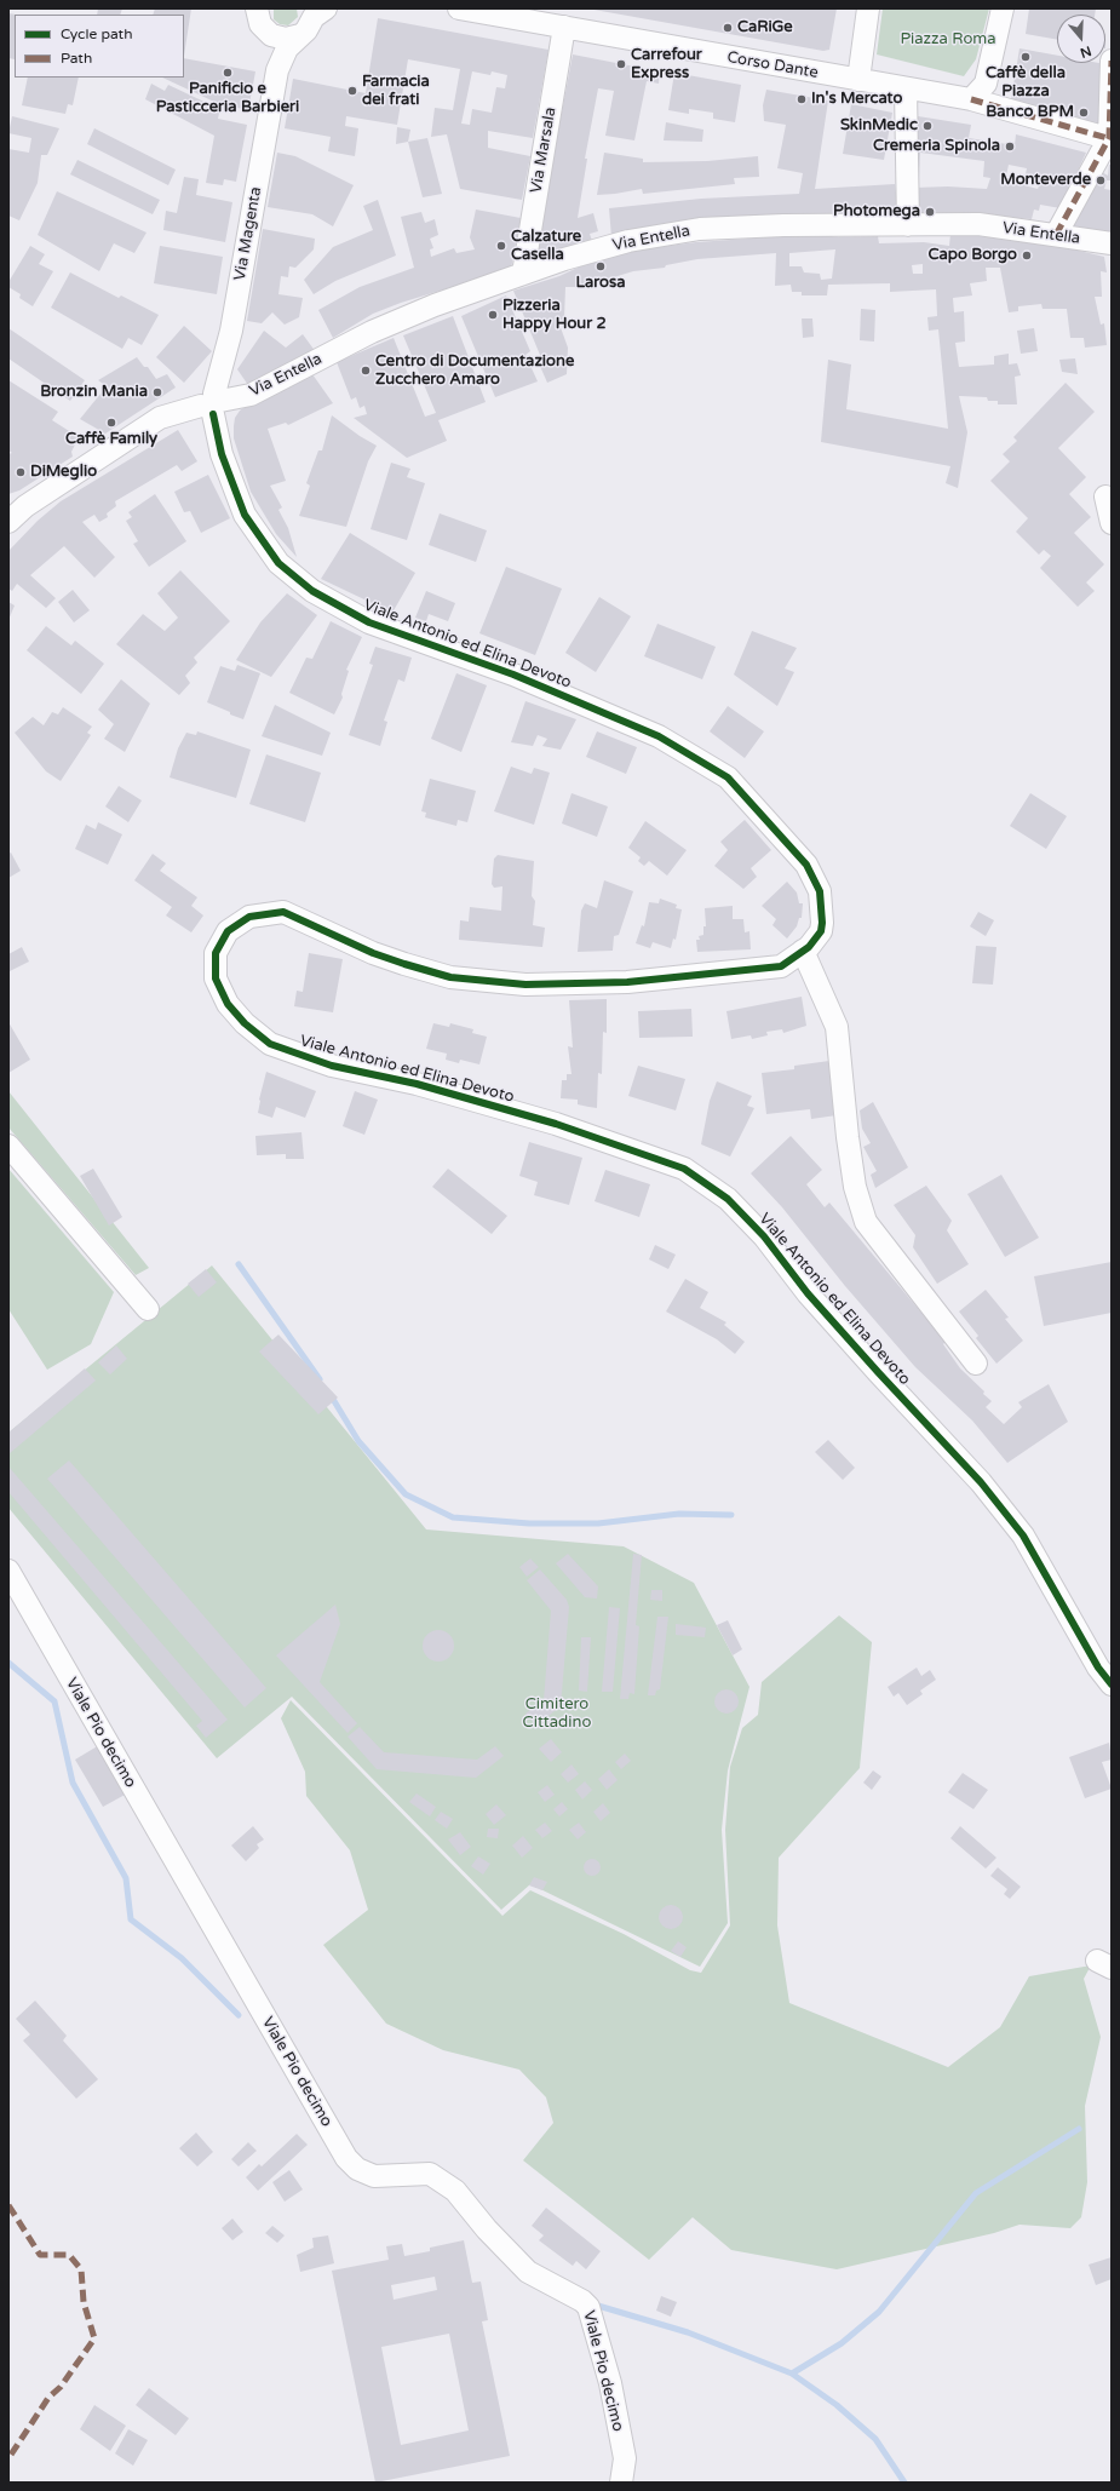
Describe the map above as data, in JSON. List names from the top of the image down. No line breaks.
{"streets":{"street":["Corso Dante","Via Marsala","Via Magenta","Via Entella","Viale Antonio ed Elina Devoto","Viale Pio decimo"]},"crossings":[["Corso Dante","Via Marsala"],["Via Marsala","Via Entella"],["Via Magenta","Via Entella"],["Via Magenta","Viale Antonio ed Elina Devoto"],["Via Entella","Viale Antonio ed Elina Devoto"]],"parks":["Piazza Roma","Cimitero Cittadino"],"places":["CaRiGe","Caffè della Piazza","Carrefour Express","Panificio e Pasticceria Barbieri","Farmacia dei frati","In's Mercato","Banco BPM","SkinMedic","Cremeria Spinola","Monteverde","Photomega","Calzature Casella","Capo Borgo","Larosa","Pizzeria Happy Hour 2","Centro di Documentazione Zucchero Amaro","Bronzin Mania","Caffè Family","DiMeglio"],"legend":["Cycle path","Path"],"north":"bottom"}
